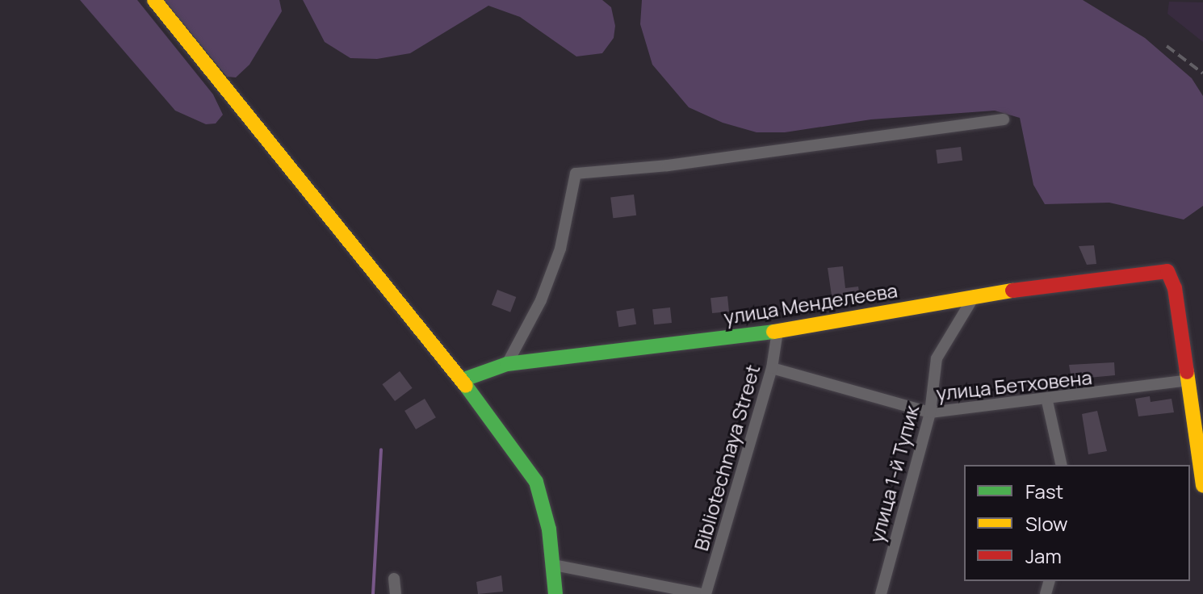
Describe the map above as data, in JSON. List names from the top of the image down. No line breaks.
{"streets":{"street":["улица Менделеева","улица Бетховена","Bibliotechnaya Street","улица 1-й Тупик"]},"crossings":[["улица Менделеева","улица Бетховена"],["улица Менделеева","Bibliotechnaya Street"],["улица Менделеева","улица 1-й Тупик"],["улица Бетховена","Bibliotechnaya Street"],["улица Бетховена","улица 1-й Тупик"]],"legend":["Fast","Slow","Jam"]}
